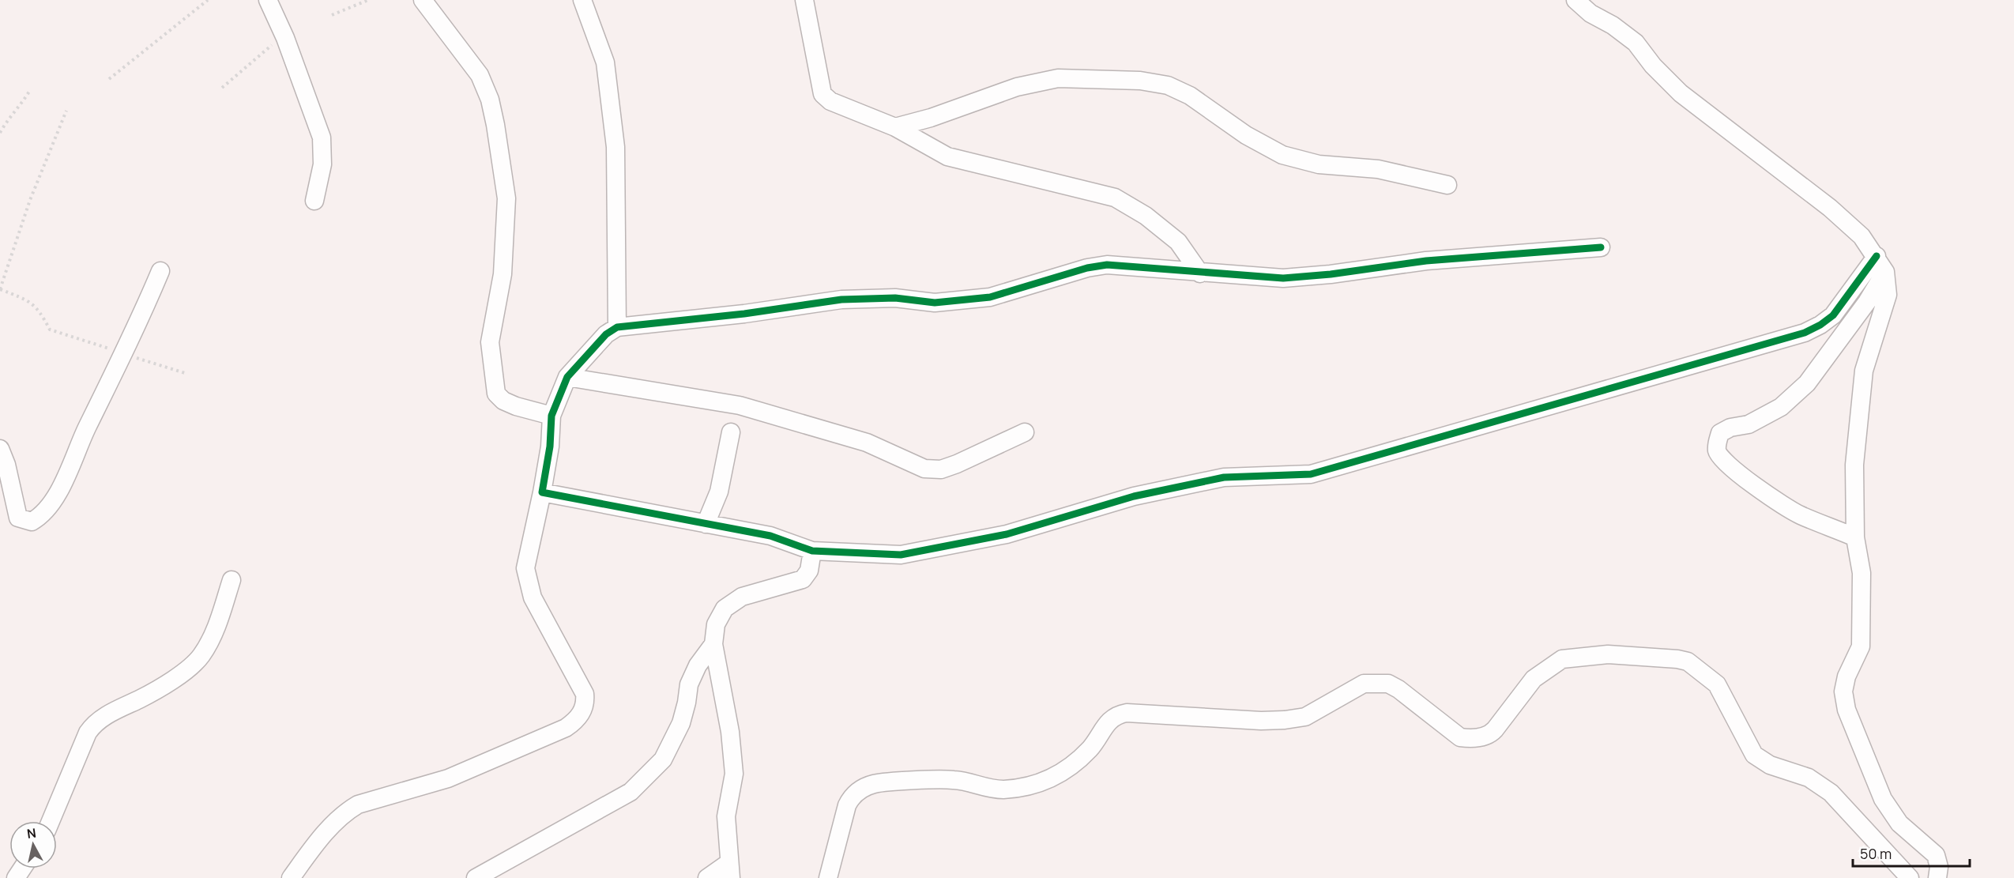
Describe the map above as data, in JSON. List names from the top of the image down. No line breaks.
{"scale_bar":"50 m","north":"top"}
